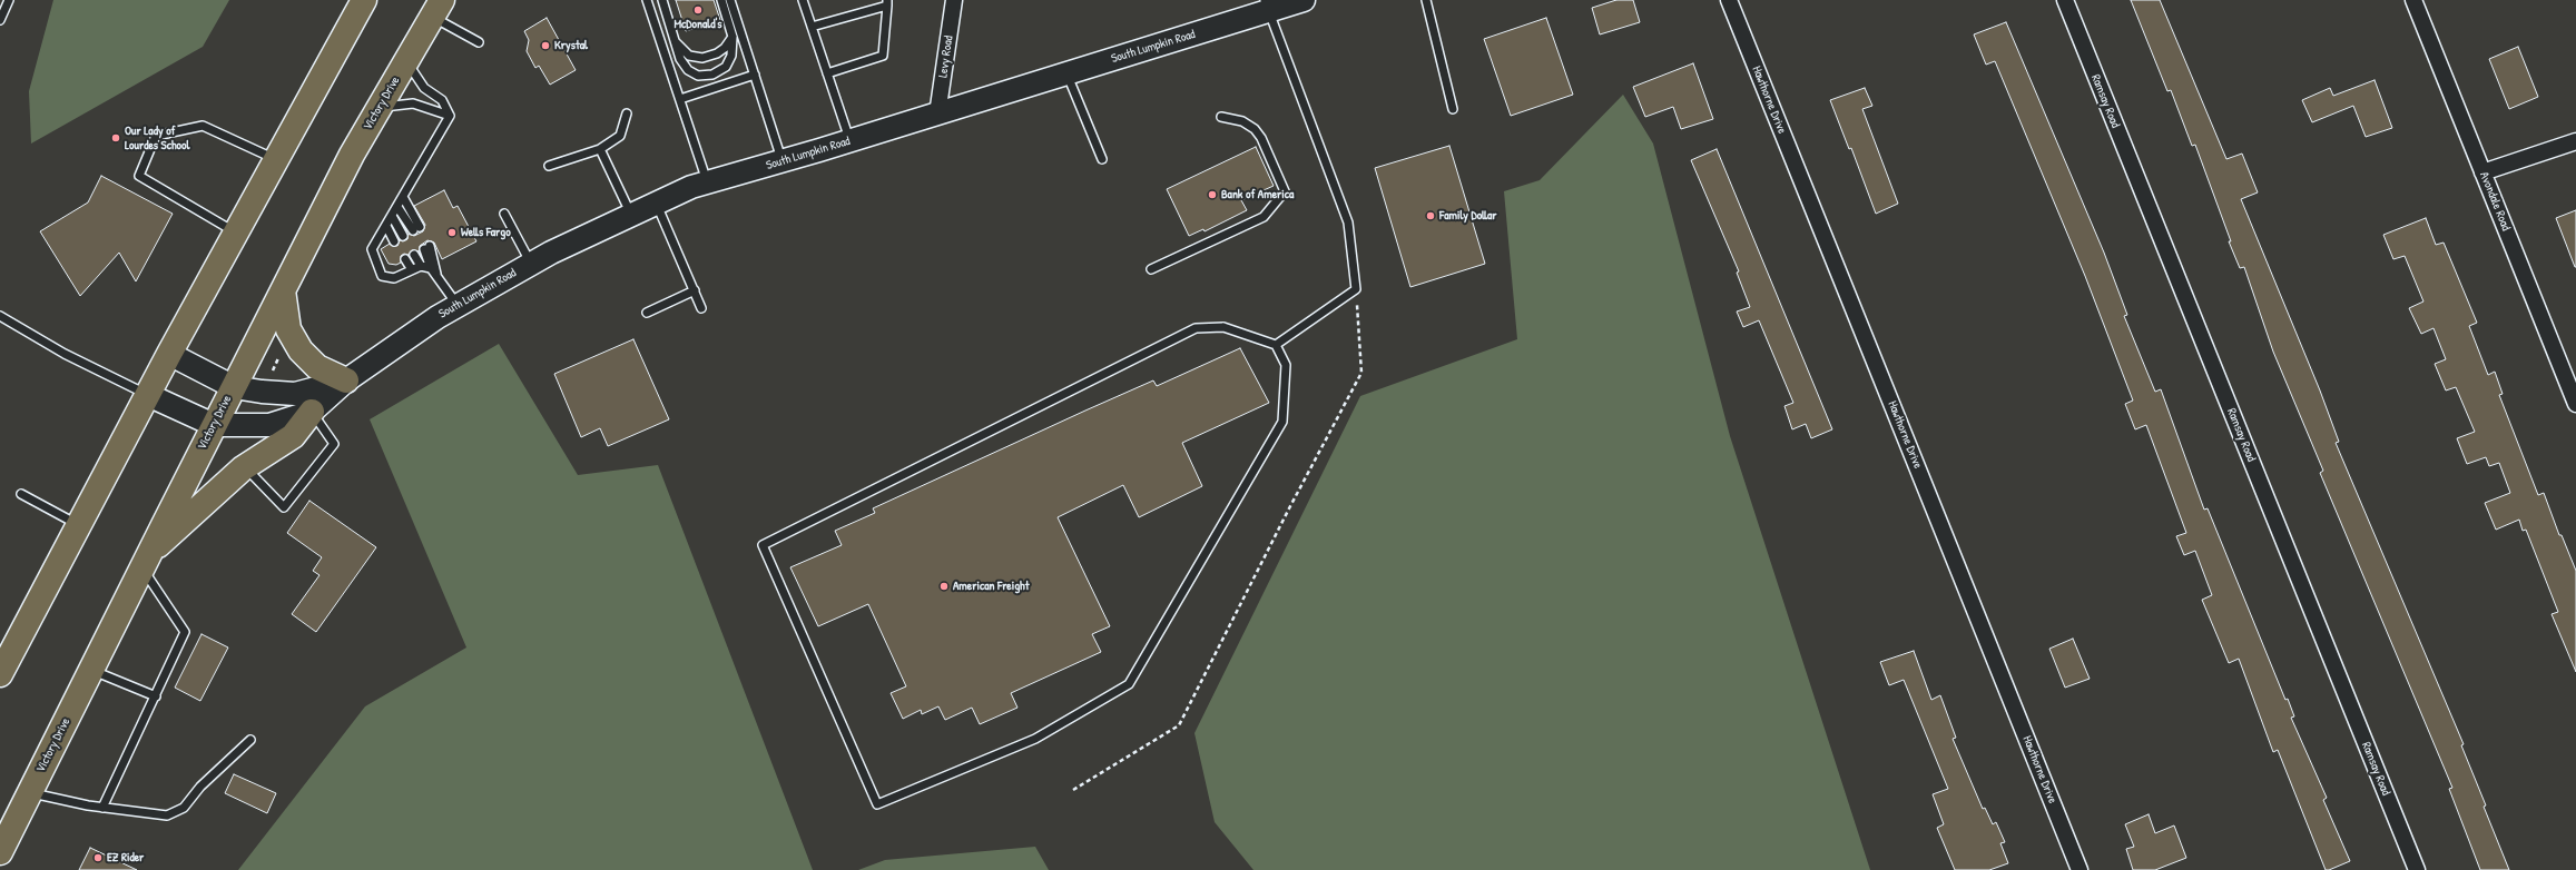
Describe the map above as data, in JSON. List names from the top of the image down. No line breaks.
{"streets":{"highway":["Victory Drive"],"main road":["South Lumpkin Road"],"street":["Levy Road","Hawthorne Drive","Ramsay Road","Avondale Road"]},"crossings":[["South Lumpkin Road","Levy Road"],["South Lumpkin Road","Victory Drive"]],"places":["McDonald's","Krystal","Our Lady of Lourdes School","Bank of America","Family Dollar","Wells Fargo","American Freight","EZ Rider"]}
